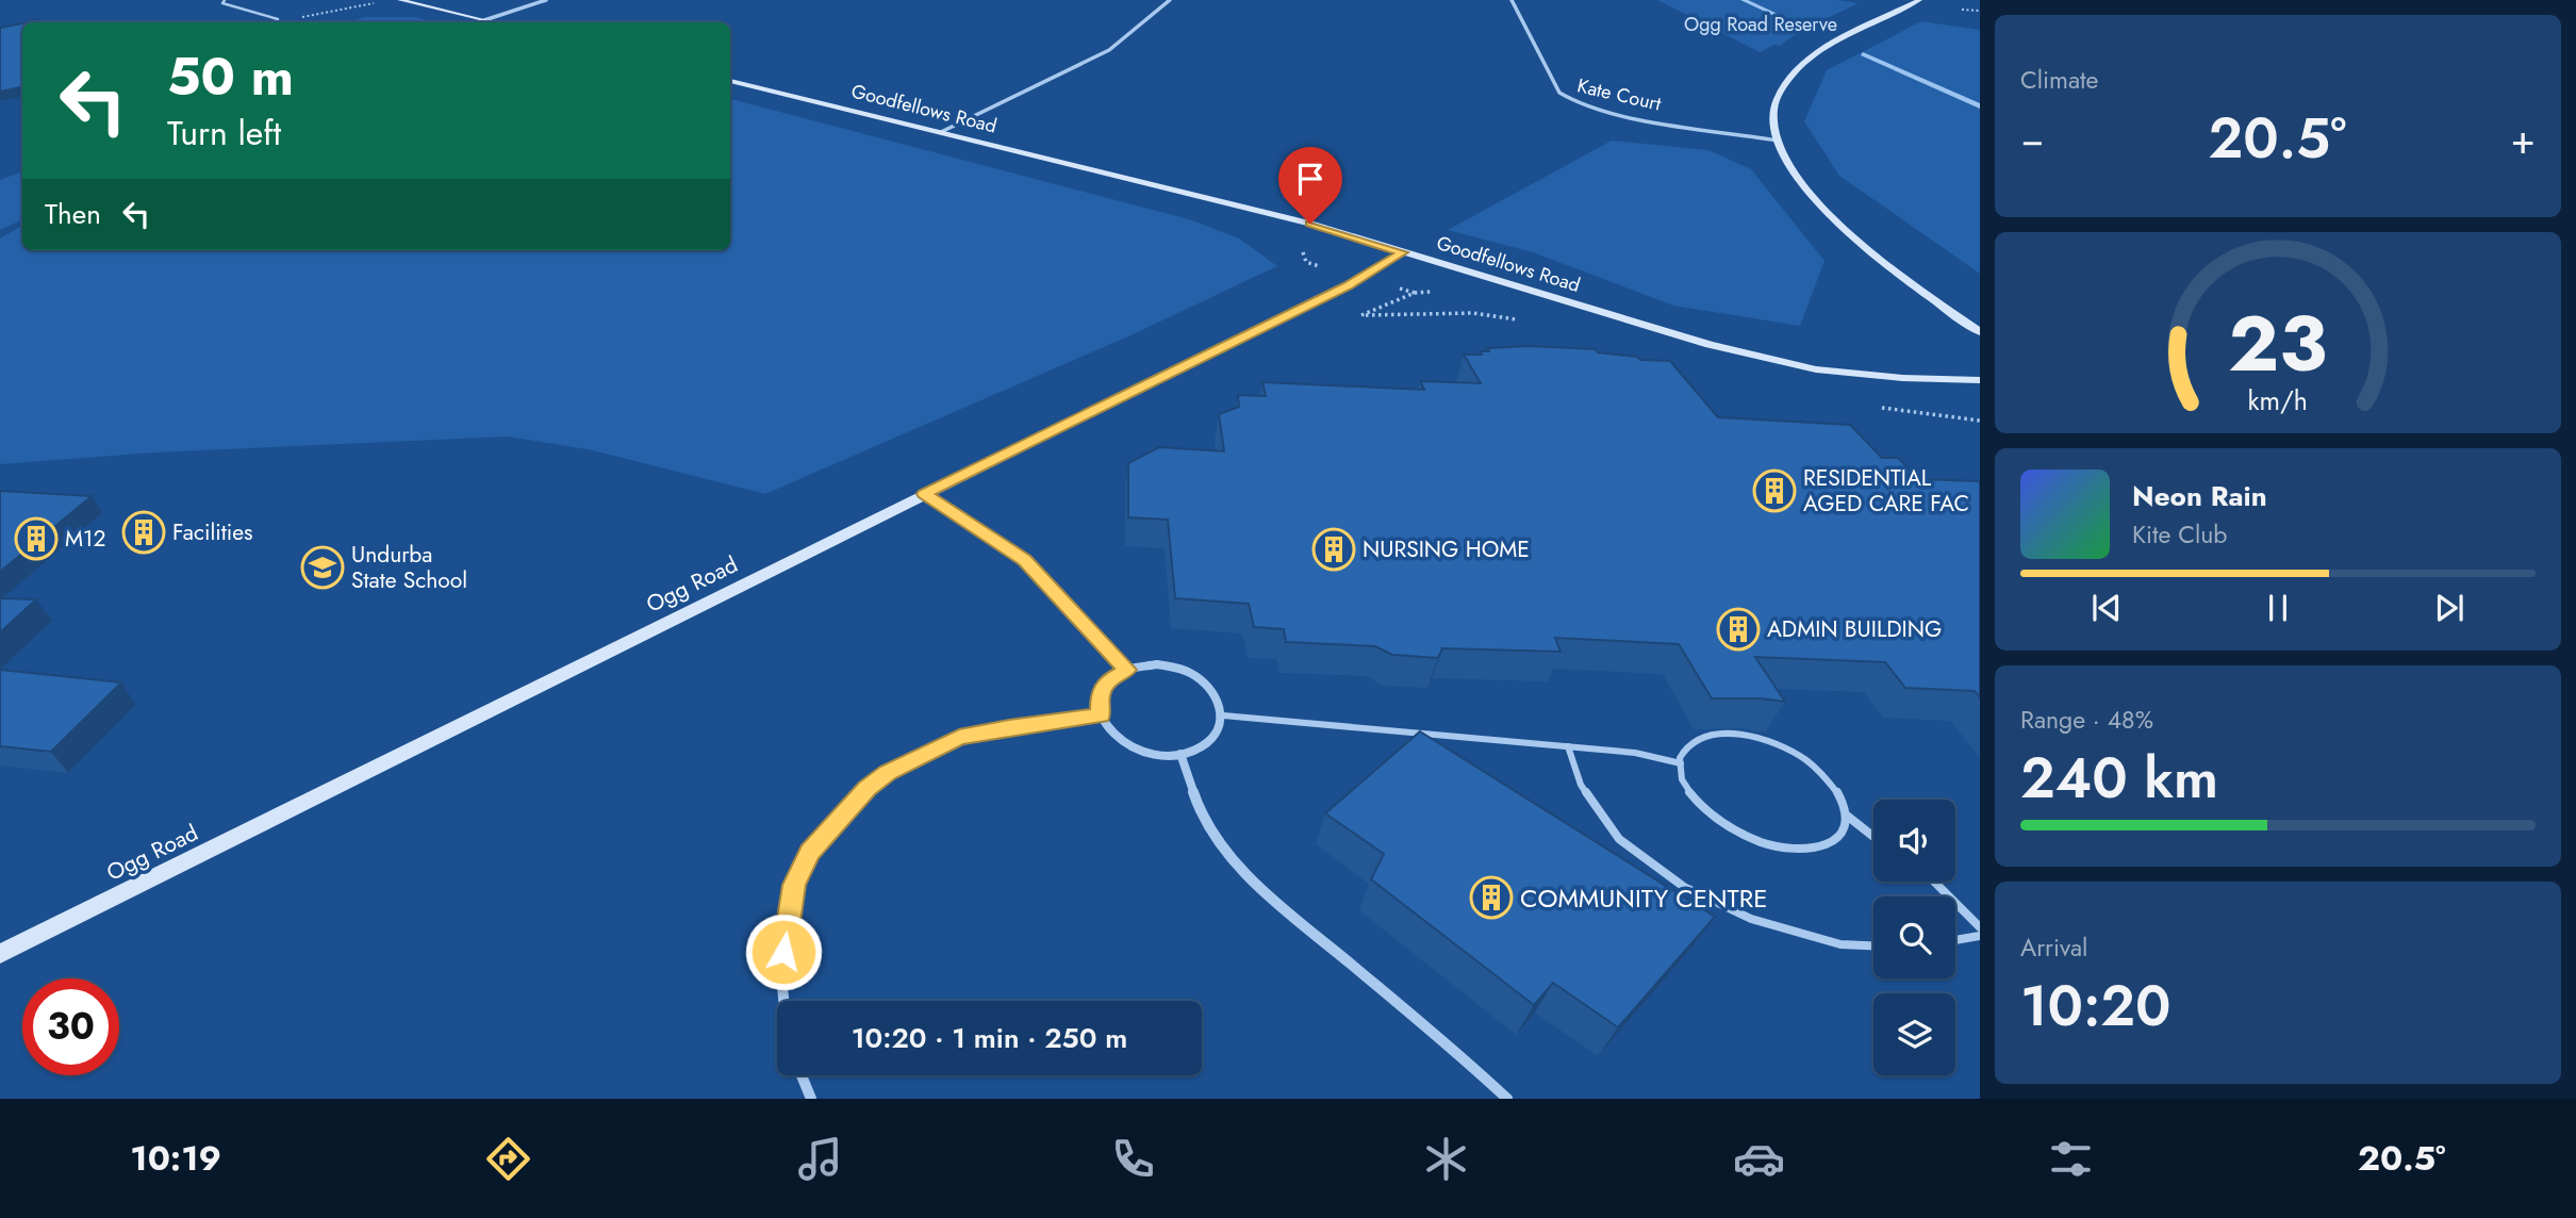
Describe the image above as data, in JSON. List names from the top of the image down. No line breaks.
{"streets":{"street":["Kate Court","Goodfellows Road","Ogg Road"]},"crossings":[["Goodfellows Road","Ogg Road"]],"parks":["Ogg Road Reserve"],"places":{"building":["RESIDENTIAL AGED CARE FAC","Facilities","M12","NURSING HOME","ADMIN BUILDING","COMMUNITY CENTRE"],"school or university":["Undurba State School"]},"page":{"tile":["Climate",["Range · 48%","240 km"],["Arrival","10:20"]],"turn":["50 m","Turn left"],"heat":["−","20.5°","+"],"then":"Then","song":["Neon Rain","Kite Club"],"limit":"30","trip":"10:20 · 1 min · 250 m","tabs":["10:19","20.5°"],"gauge":["23","km/h"]}}
